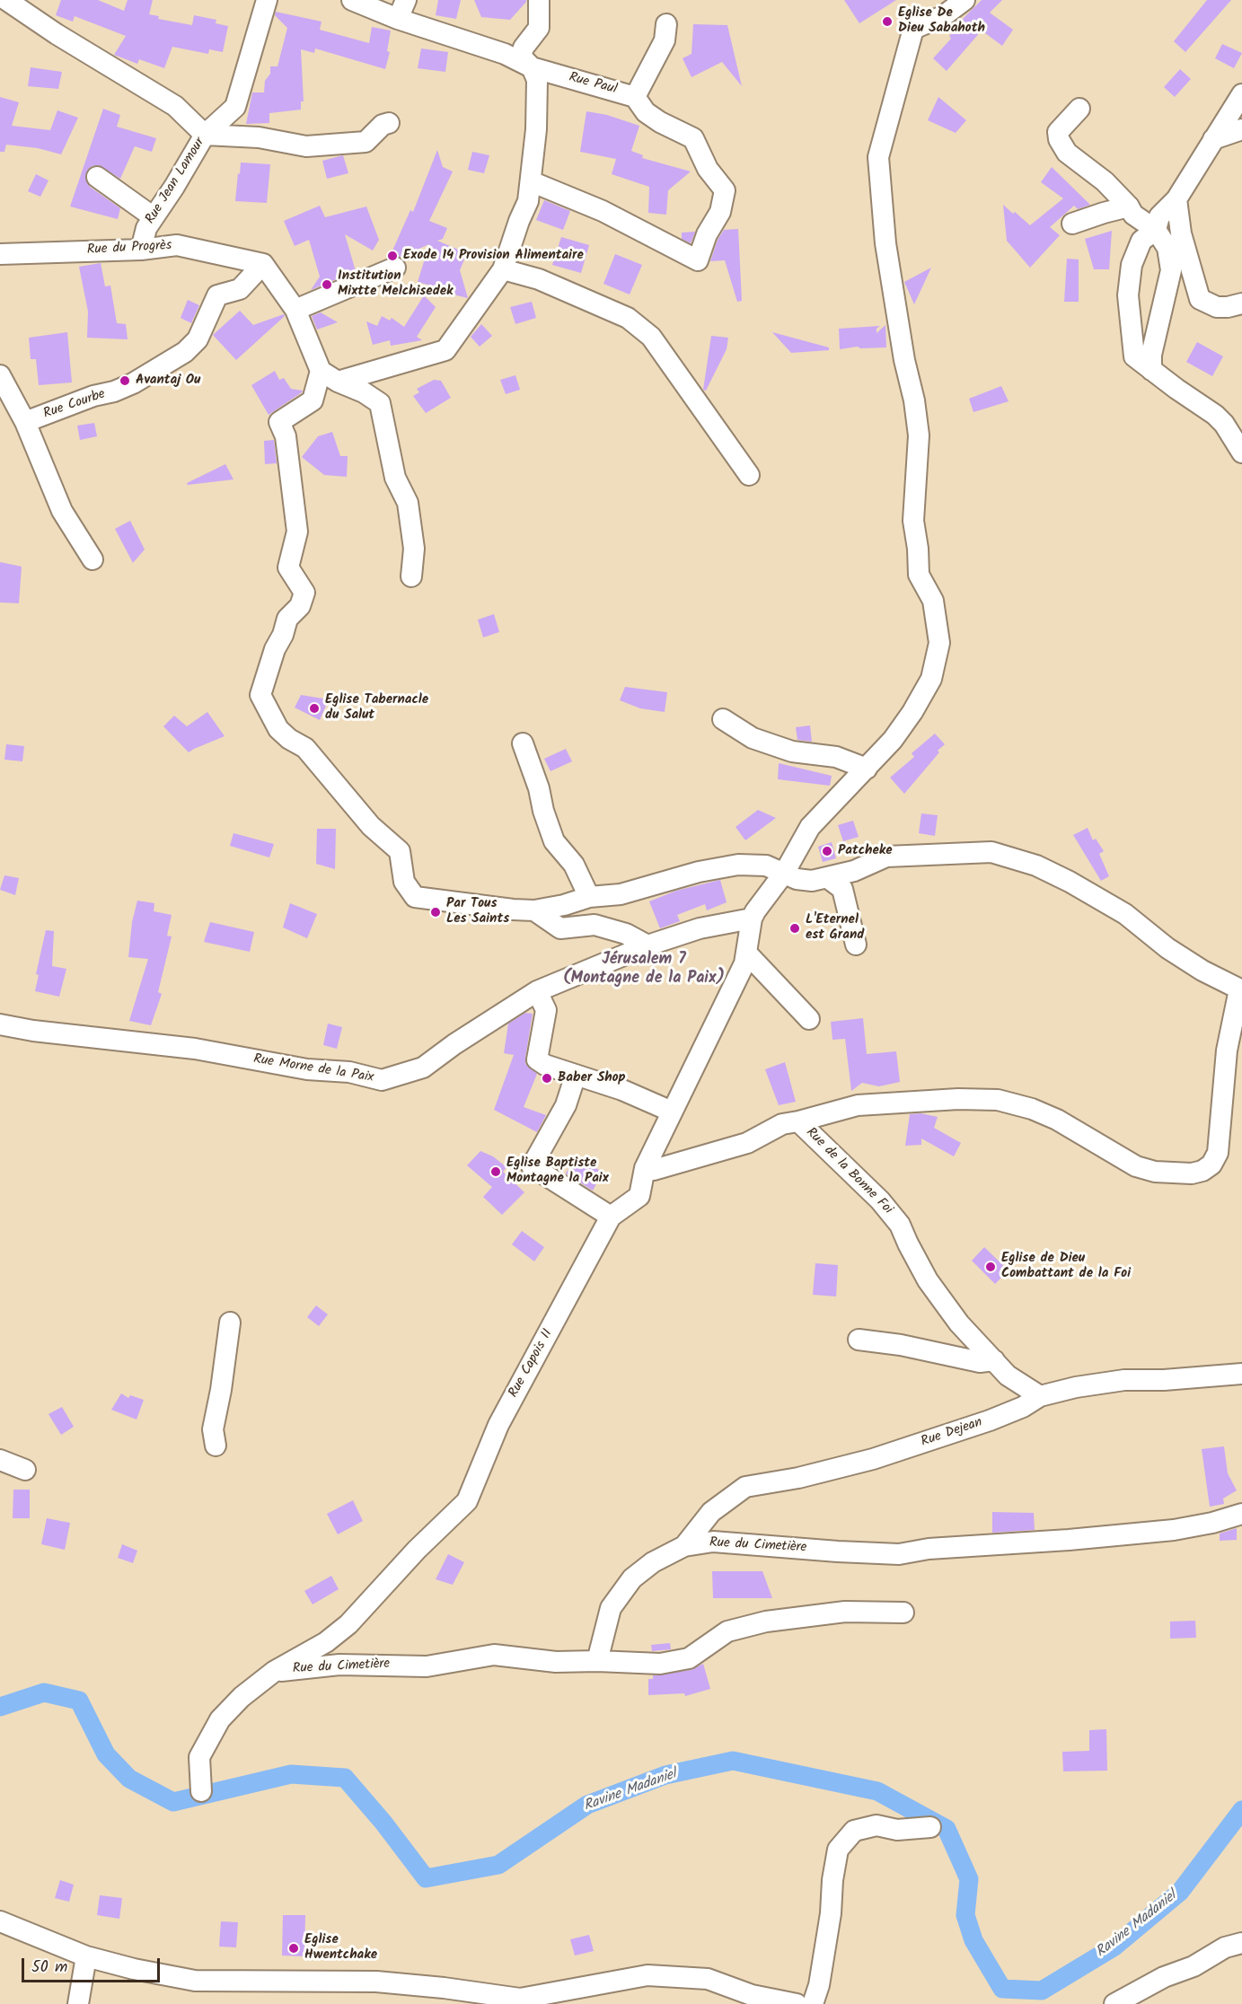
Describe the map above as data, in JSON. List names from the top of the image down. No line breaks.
{"streets":{"street":["Rue Paul","Rue Jean Lamour","Rue du Progrès","Rue Courbe","Rue Morne de la Paix","Rue de la Bonne Foi","Rue Capois II","Rue Dejean","Rue du Cimetière"]},"crossings":[["Rue Jean Lamour","Rue du Progrès"],["Rue du Progrès","Rue Courbe"],["Rue Morne de la Paix","Rue Capois II"],["Rue de la Bonne Foi","Rue Capois II"],["Rue de la Bonne Foi","Rue Dejean"],["Rue Capois II","Rue du Cimetière"],["Rue Dejean","Rue du Cimetière"]],"districts":["Jérusalem 7 (Montagne de la Paix)"],"water":["Ravine Madaniel"],"places":["Eglise De Dieu Sabahoth","Exode 14 Provision Alimentaire","Institution Mixtte Melchisedek","Avantaj Ou","Eglise Tabernacle du Salut","Patcheke","Par Tous Les Saints","L'Eternel est Grand","Baber Shop","Eglise Baptiste Montagne la Paix","Eglise de Dieu Combattant de la Foi","Eglise Hwentchake"],"scale_bar":"50 m"}
